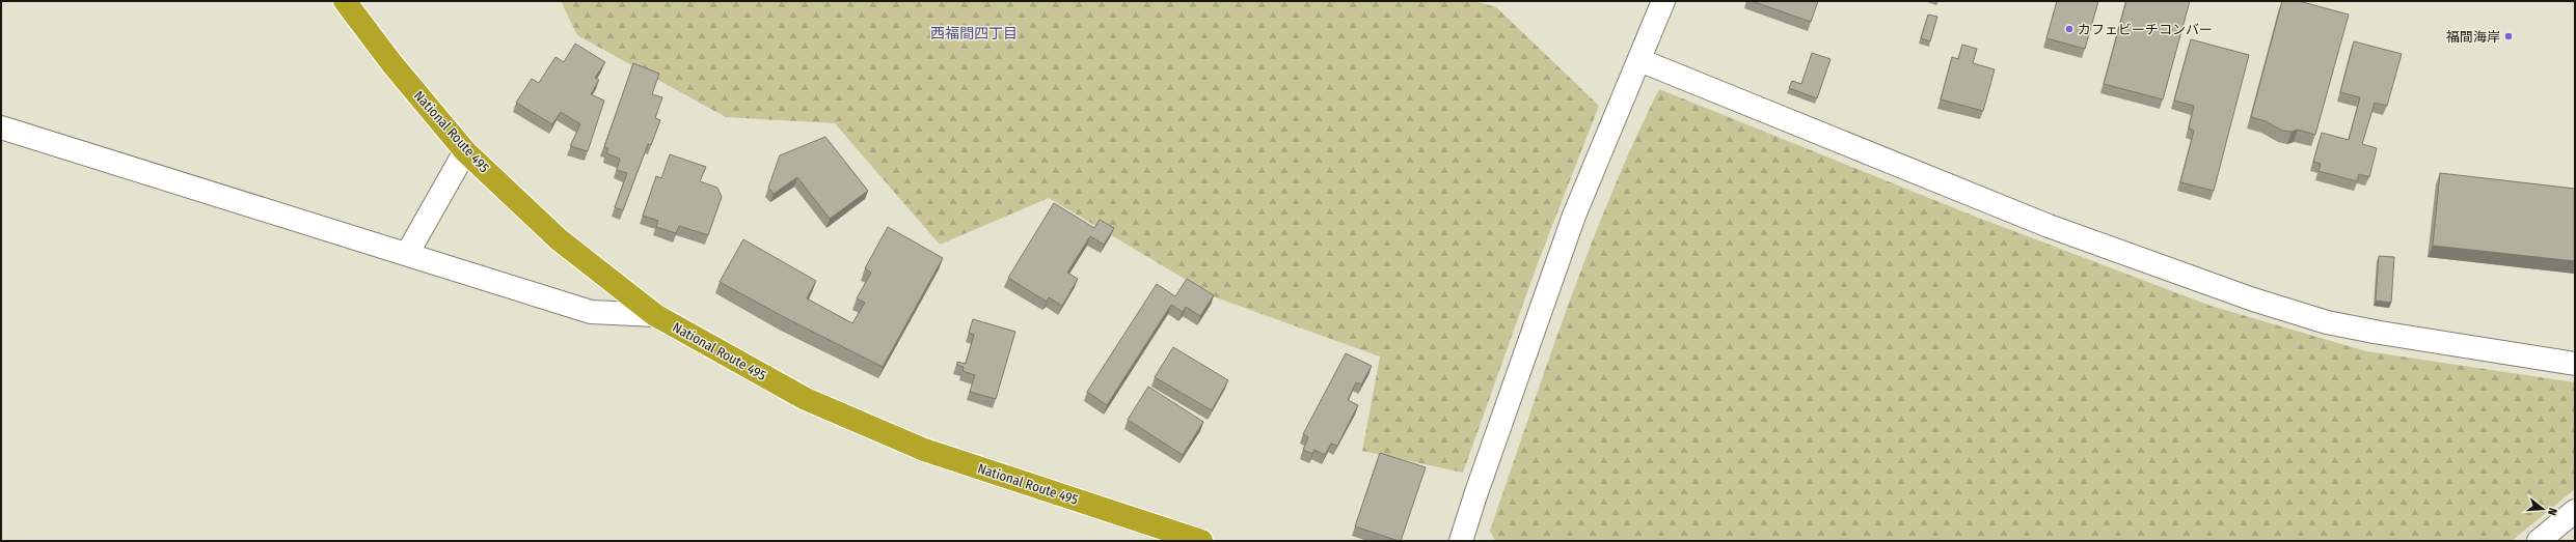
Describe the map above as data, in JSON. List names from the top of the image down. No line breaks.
{"streets":{"highway":["National Route 495"]},"districts":["西福間四丁目"],"places":["カフェビーチコンバー","福間海岸"],"north":"right"}
